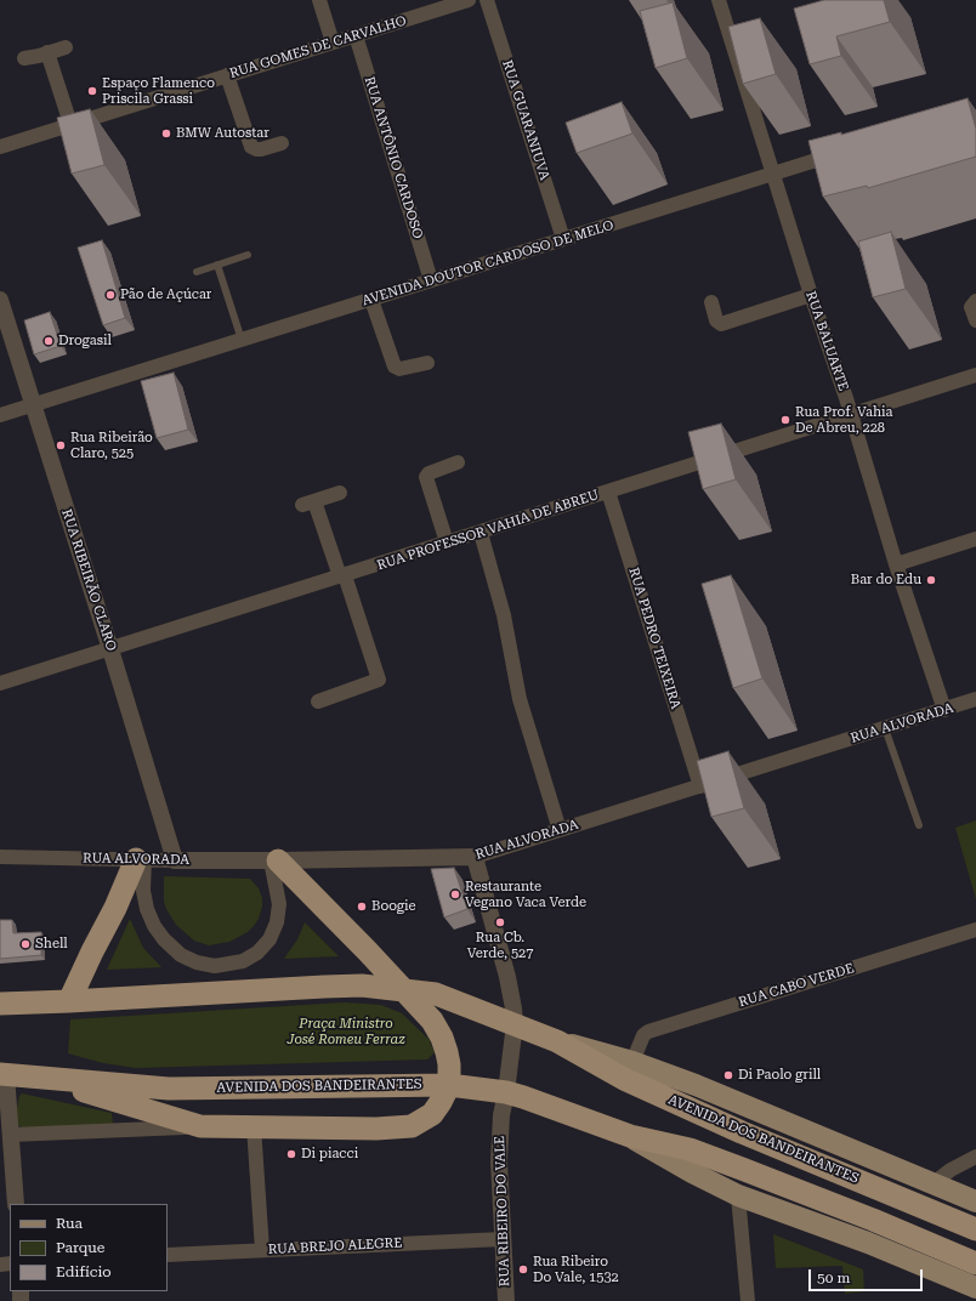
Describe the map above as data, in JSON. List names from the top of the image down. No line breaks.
{"streets":{"highway":["AVENIDA DOS BANDEIRANTES"],"street":["RUA GOMES DE CARVALHO","RUA GUARANIUVA","RUA ANTÔNIO CARDOSO","AVENIDA DOUTOR CARDOSO DE MELO","RUA BALUARTE","RUA PROFESSOR VAHIA DE ABREU","RUA RIBEIRÃO CLARO","RUA PEDRO TEIXEIRA","RUA ALVORADA","RUA CABO VERDE","RUA RIBEIRO DO VALE","RUA BREJO ALEGRE"]},"crossings":[["RUA GOMES DE CARVALHO","RUA ANTÔNIO CARDOSO"],["RUA GUARANIUVA","AVENIDA DOUTOR CARDOSO DE MELO"],["RUA ANTÔNIO CARDOSO","AVENIDA DOUTOR CARDOSO DE MELO"],["AVENIDA DOUTOR CARDOSO DE MELO","RUA BALUARTE"],["AVENIDA DOUTOR CARDOSO DE MELO","RUA RIBEIRÃO CLARO"],["RUA BALUARTE","RUA PROFESSOR VAHIA DE ABREU"],["RUA BALUARTE","RUA ALVORADA"],["RUA PROFESSOR VAHIA DE ABREU","RUA RIBEIRÃO CLARO"],["RUA PROFESSOR VAHIA DE ABREU","RUA PEDRO TEIXEIRA"],["RUA RIBEIRÃO CLARO","RUA ALVORADA"],["RUA PEDRO TEIXEIRA","RUA ALVORADA"],["RUA CABO VERDE","AVENIDA DOS BANDEIRANTES"],["AVENIDA DOS BANDEIRANTES","RUA RIBEIRO DO VALE"],["RUA RIBEIRO DO VALE","RUA BREJO ALEGRE"]],"parks":["Praça Ministro José Romeu Ferraz"],"places":["Espaço Flamenco Priscila Grassi","BMW Autostar","Pão de Açúcar","Drogasil","Rua Prof. Vahia De Abreu, 228","Rua Ribeirão Claro, 525","Bar do Edu","Restaurante Vegano Vaca Verde","Boogie","Rua Cb. Verde, 527","Shell","Di Paolo grill","Di piacci","Rua Ribeiro Do Vale, 1532"],"legend":["Rua","Parque","Edifício"],"scale_bar":"50 m"}
